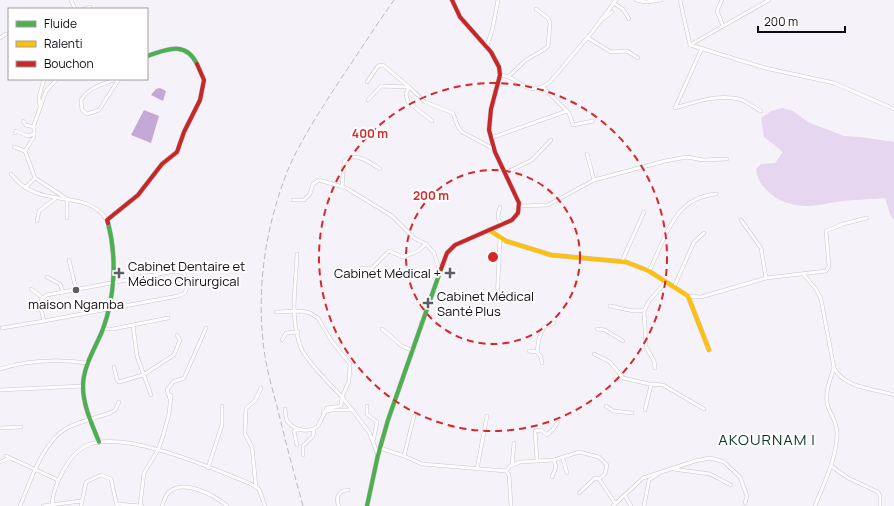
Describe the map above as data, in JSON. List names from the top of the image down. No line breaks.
{"districts":["AKOURNAM I"],"places":{"health":["Cabinet Dentaire et Médico Chirurgical","Cabinet Médical +","Cabinet Médical Santé Plus"],"other":["maison Ngamba"]},"legend":["Fluide","Ralenti","Bouchon"],"scale_bar":"200 m","rings":["400 m","200 m"]}
